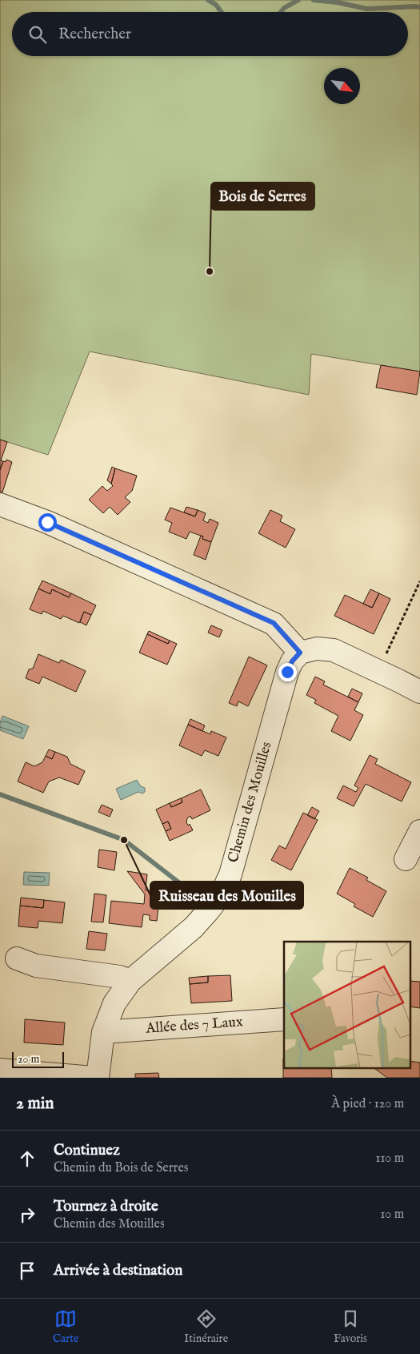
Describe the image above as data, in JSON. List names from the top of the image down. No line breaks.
{"streets":{"street":["Chemin des Mouilles","Allée des 7 Laux"]},"crossings":[["Chemin des Mouilles","Allée des 7 Laux"]],"places":["Bois de Serres","Ruisseau des Mouilles"],"scale_bar":"20 m","north":"bottom right","page":{"search":"Rechercher","scale":"20 m","heading":["2 min","À pied · 120 m"],"list":[["Continuez","Chemin du Bois de Serres","110 m"],["Tournez à droite","Chemin des Mouilles","10 m"],"Arrivée à destination"],"nav":["Carte","Itinéraire","Favoris"]}}
